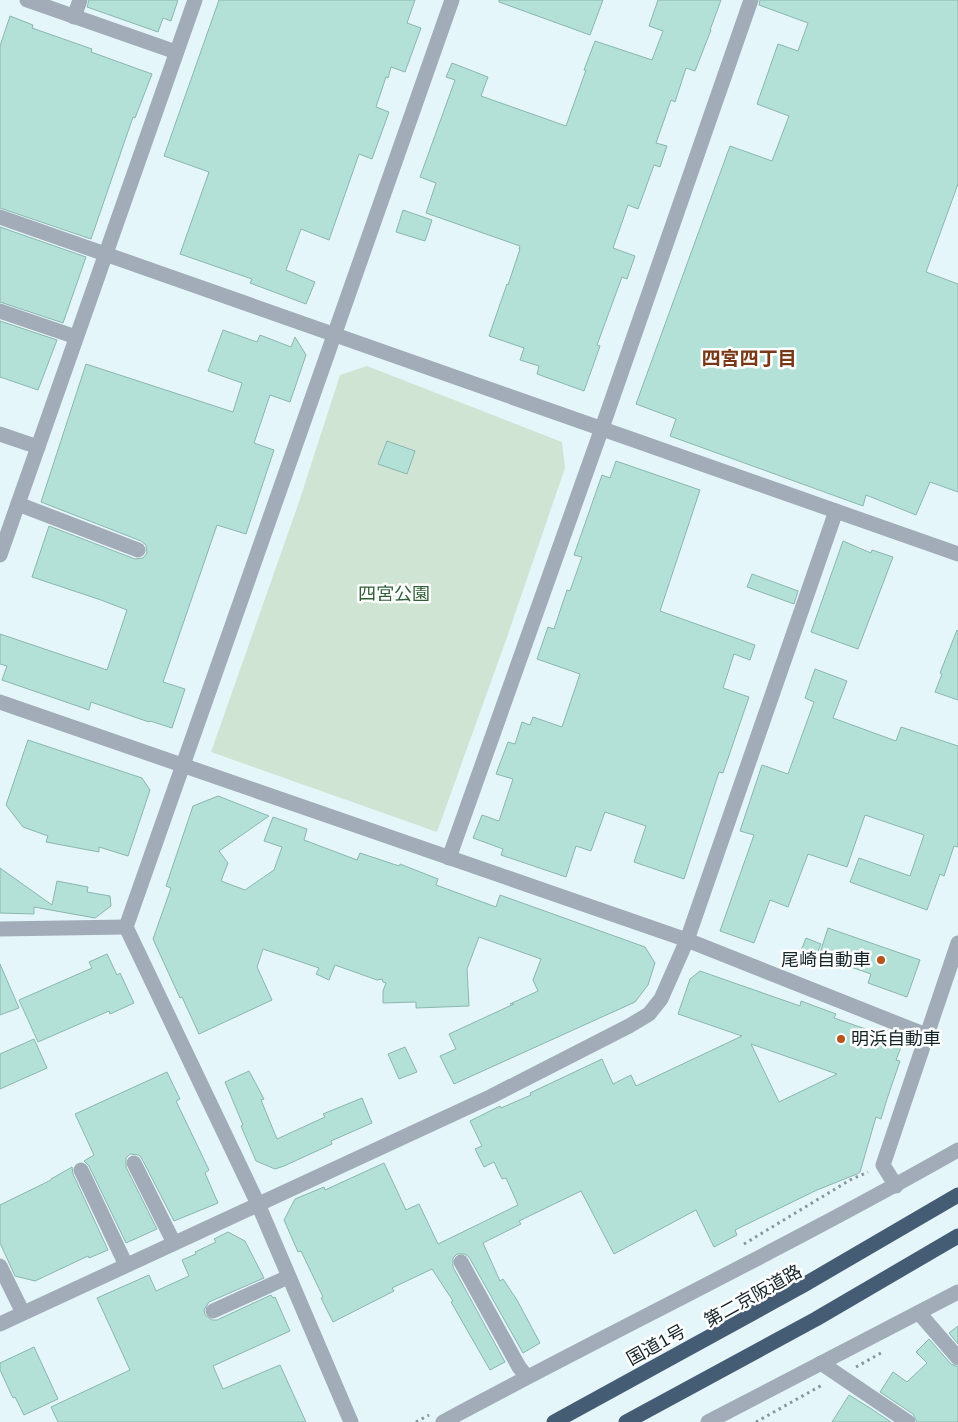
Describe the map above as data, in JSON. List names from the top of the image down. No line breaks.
{"streets":{"highway":["第二京阪道路","国道1号"]},"districts":["四宮四丁目"],"parks":["四宮公園"],"places":["尾崎自動車","明浜自動車"]}
